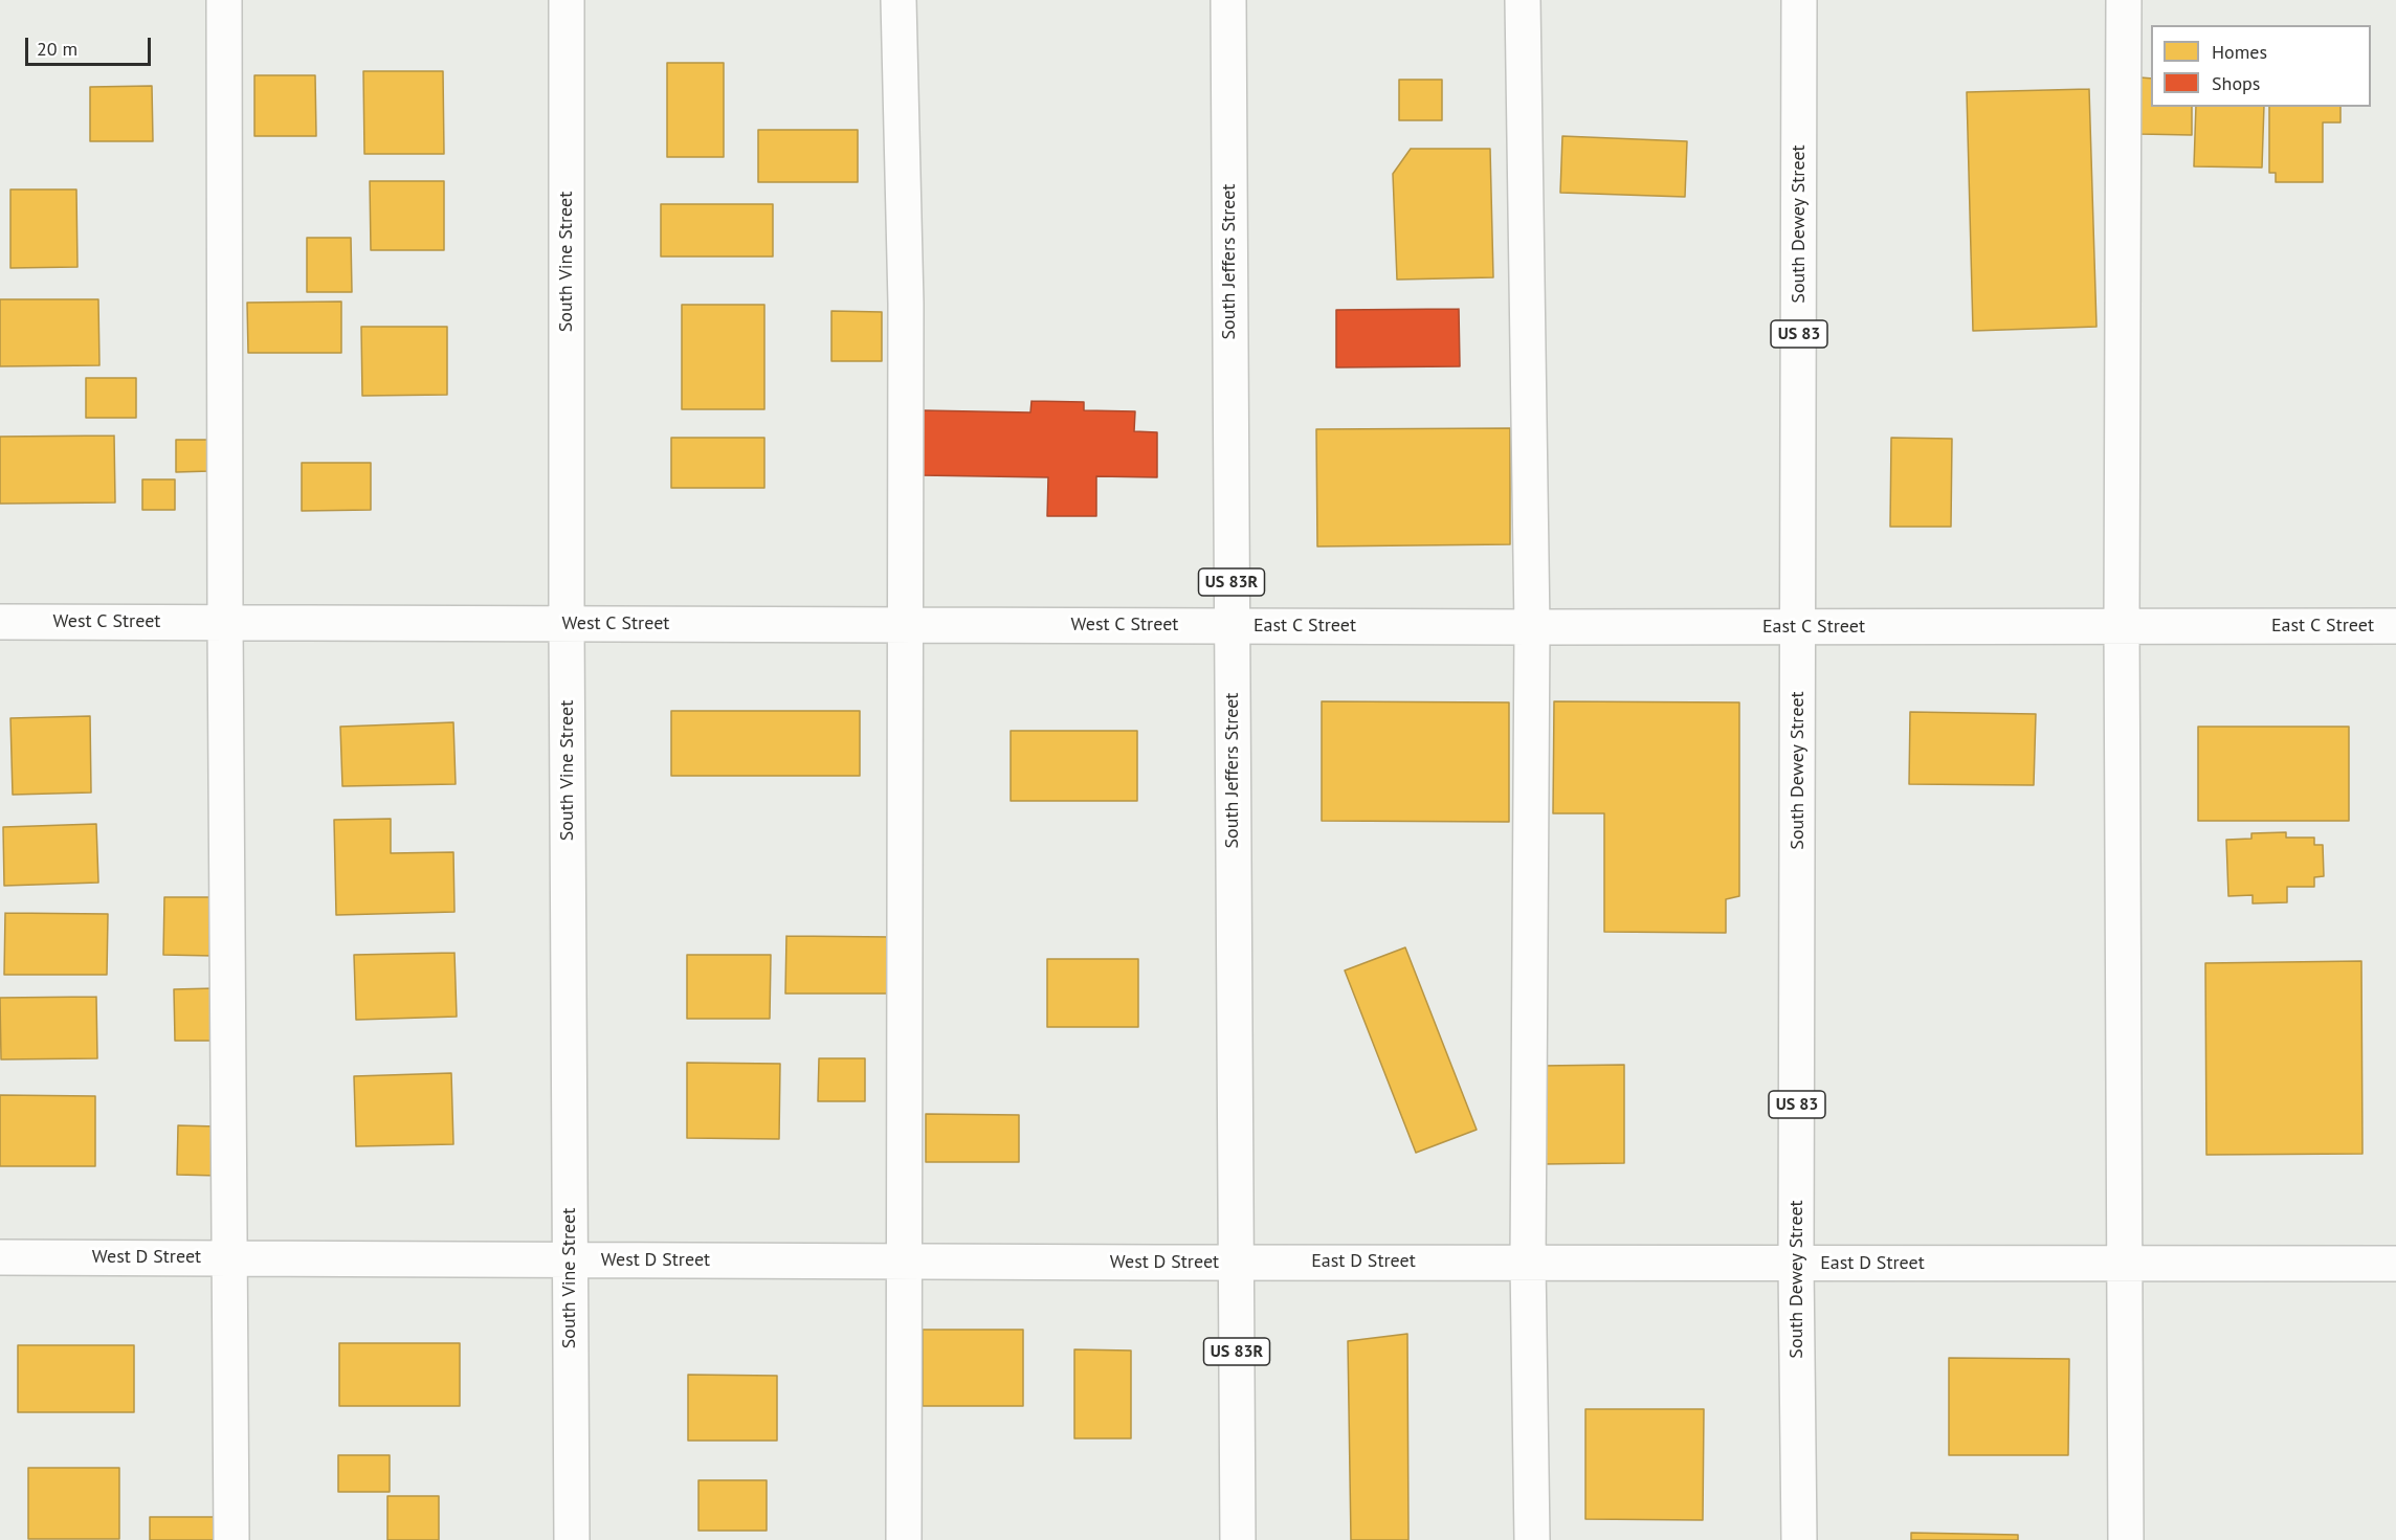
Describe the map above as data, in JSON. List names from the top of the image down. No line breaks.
{"streets":{"main road":["South Dewey Street","South Vine Street","South Jeffers Street","US 83","US 83R","West C Street","East C Street","West D Street","East D Street"]},"crossings":[["South Dewey Street","East C Street"],["South Dewey Street","East D Street"],["South Vine Street","West C Street"],["South Vine Street","West D Street"],["South Jeffers Street","West C Street"],["South Jeffers Street","East C Street"],["South Jeffers Street","West D Street"],["South Jeffers Street","East D Street"],["West C Street","East C Street"],["West D Street","East D Street"]],"legend":["Homes","Shops"],"scale_bar":"20 m"}
